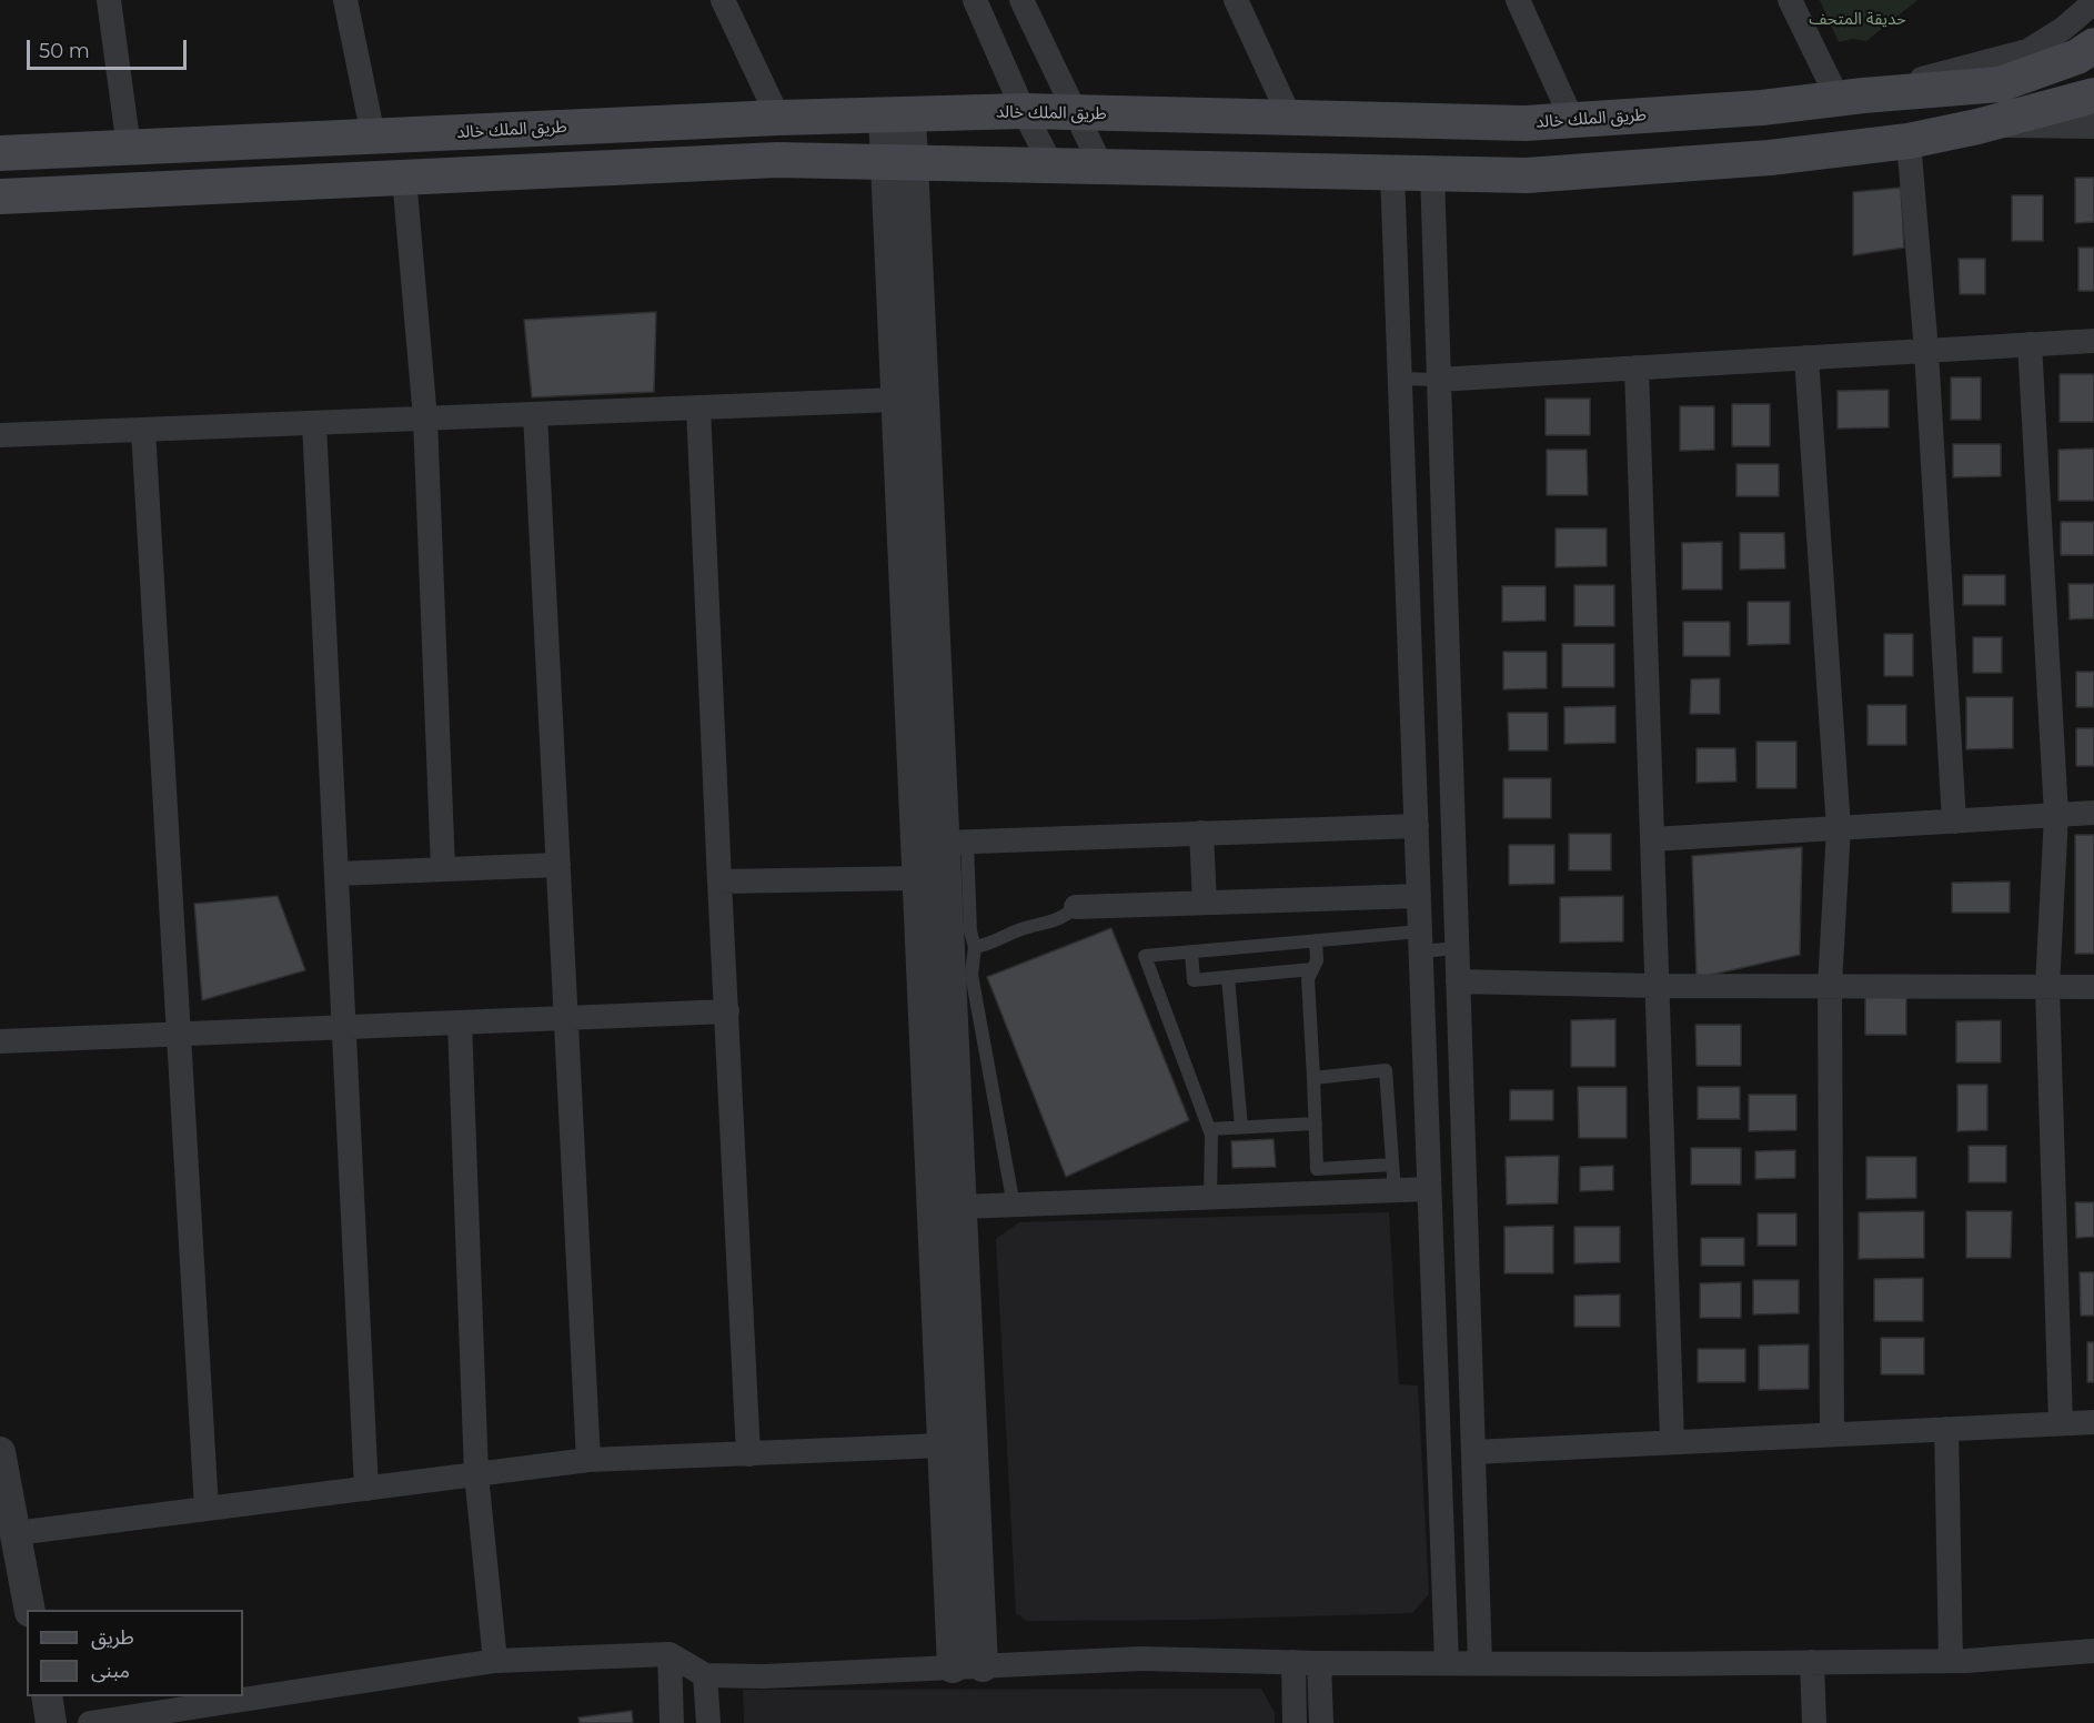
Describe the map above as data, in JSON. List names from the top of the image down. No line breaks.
{"streets":{"main road":["طريق الملك خالد"]},"parks":["حديقة المتحف"],"legend":["طريق","مبنى"],"scale_bar":"50 m"}
